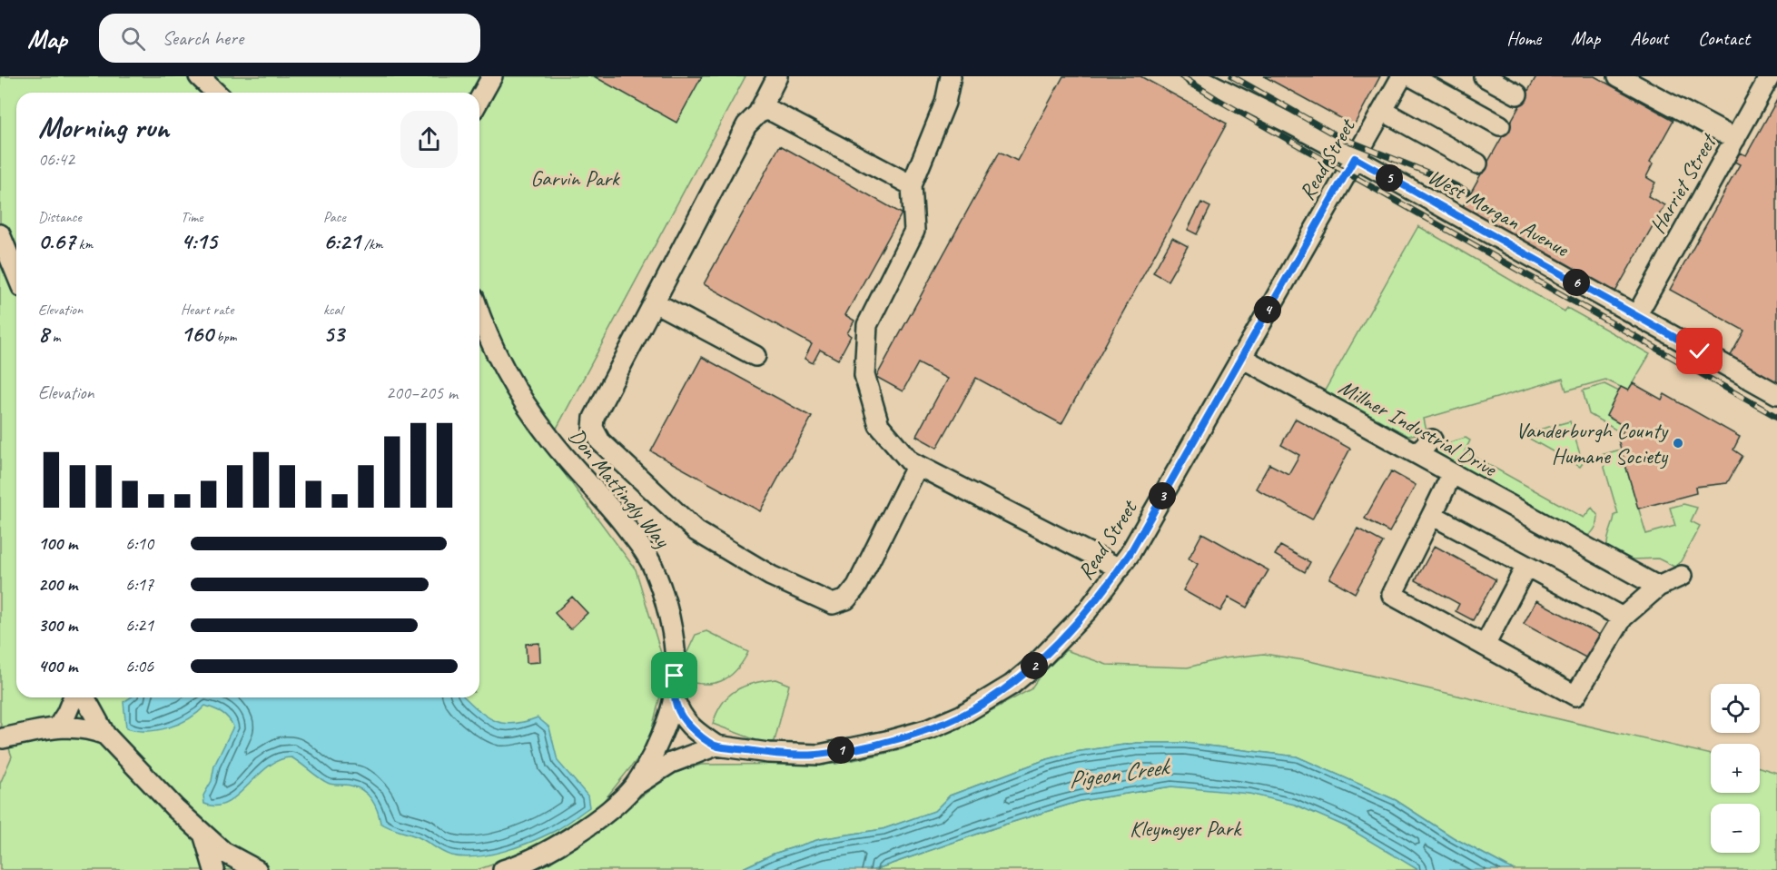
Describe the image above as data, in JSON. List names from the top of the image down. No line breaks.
{"streets":{"street":["Read Street","Harriet Street","West Morgan Avenue","Millner Industrial Drive","Don Mattingly Way"]},"crossings":[["Read Street","West Morgan Avenue"],["Read Street","Millner Industrial Drive"],["Read Street","Don Mattingly Way"],["Harriet Street","West Morgan Avenue"]],"water":["Pigeon Creek"],"parks":["Garvin Park","Kleymeyer Park"],"places":["Vanderburgh County Humane Society"],"page":{"header":"Map","search":"Search here","nav":["Home","Map","About","Contact"],"heading":["Morning run","06:42"],"pins":["5","6","4","3","2","1"],"stats":[["Distance","0.67 km"],["Time","4:15"],["Pace","6:21 /km"],["Elevation","8 m"],["Heart rate","160 bpm"],["kcal","53"]],"chart":["Elevation","200–205 m"],"list":[{"name":"100 m","note":"6:10"},{"name":"200 m","note":"6:17"},{"name":"300 m","note":"6:21"},{"name":"400 m","note":"6:06"}],"map_buttons":["+","−"]}}
